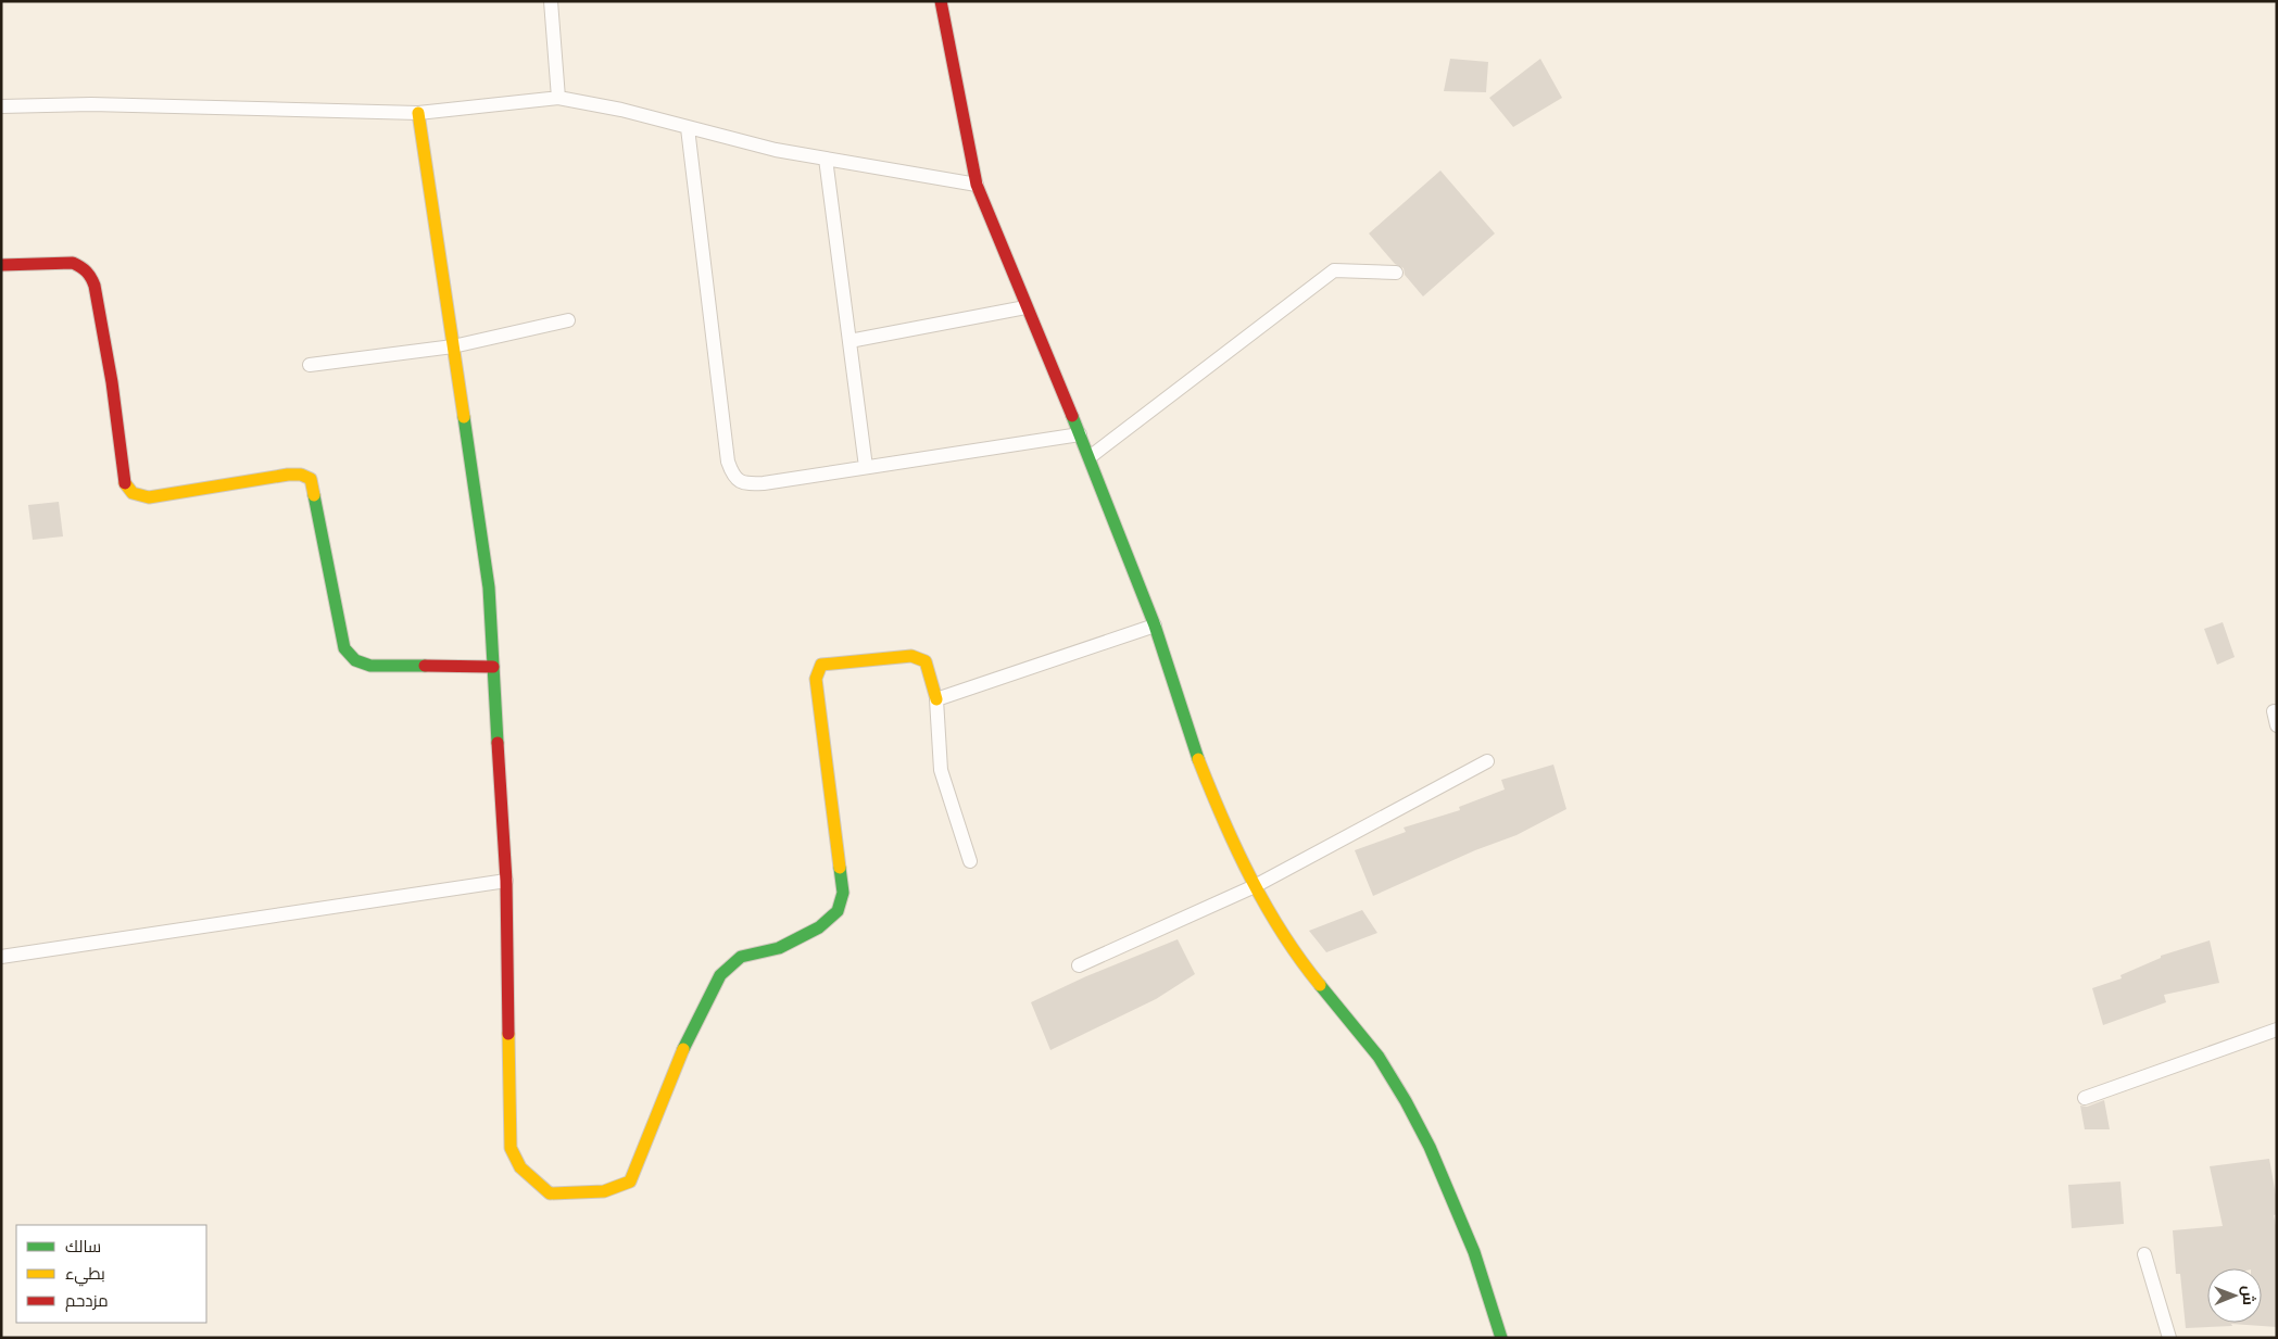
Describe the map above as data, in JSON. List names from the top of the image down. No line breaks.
{"legend":["سالك","بطيء","مزدحم"],"north":"right"}
